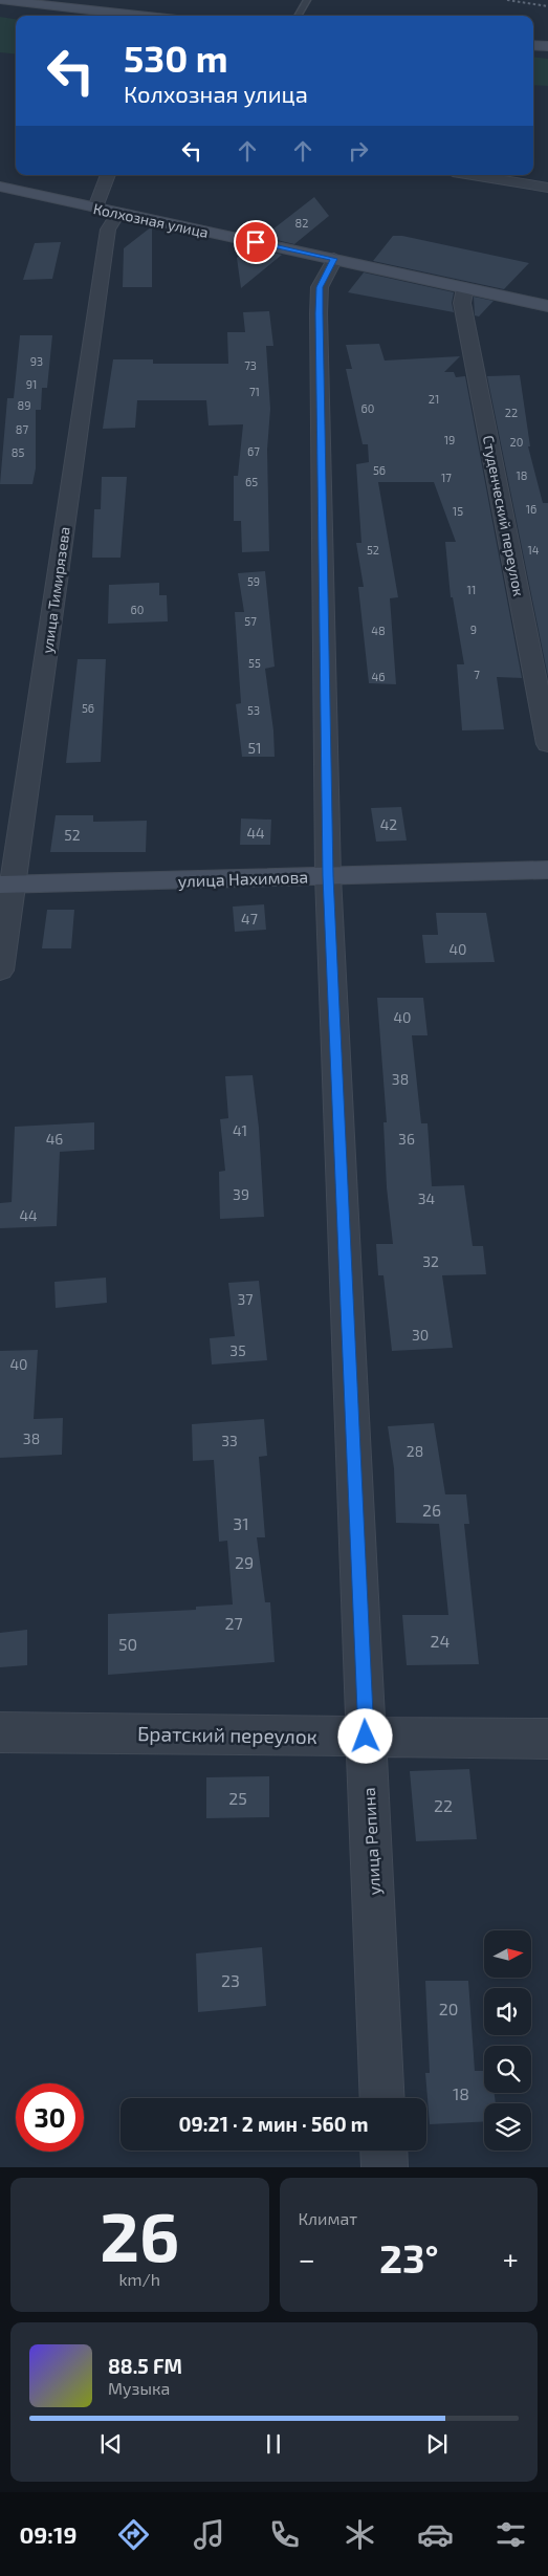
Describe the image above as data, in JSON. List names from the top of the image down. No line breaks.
{"streets":{"main road":["Колхозная улица","улица Нахимова"],"street":["Студенческий переулок","улица Тимирязева","Братский переулок","улица Репина"]},"crossings":[["Колхозная улица","Студенческий переулок"],["Колхозная улица","улица Тимирязева"],["Колхозная улица","улица Репина"],["улица Тимирязева","улица Нахимова"],["улица Нахимова","улица Репина"],["Братский переулок","улица Репина"]],"house_numbers":["82","93","73","91","71","21","89","60","22","87","19","20","67","85","56","18","17","65","16","15","52","14","59","11","60","57","9","48","55","7","46","56","53","51","42","44","52","47","40","40","38","41","46","36","39","34","44","32","37","30","35","40","38","33","28","26","31","29","27","24","50","25","22","23","20","18"],"north":"right","page":{"turn":["530 m","Колхозная улица"],"limit":"30","trip":"09:21 · 2 мин · 560 m","tile":[["26","km/h"],"Климат"],"heat":["−","23°","+"],"song":["88.5 FM","Музыка"],"tabs":"09:19"}}
